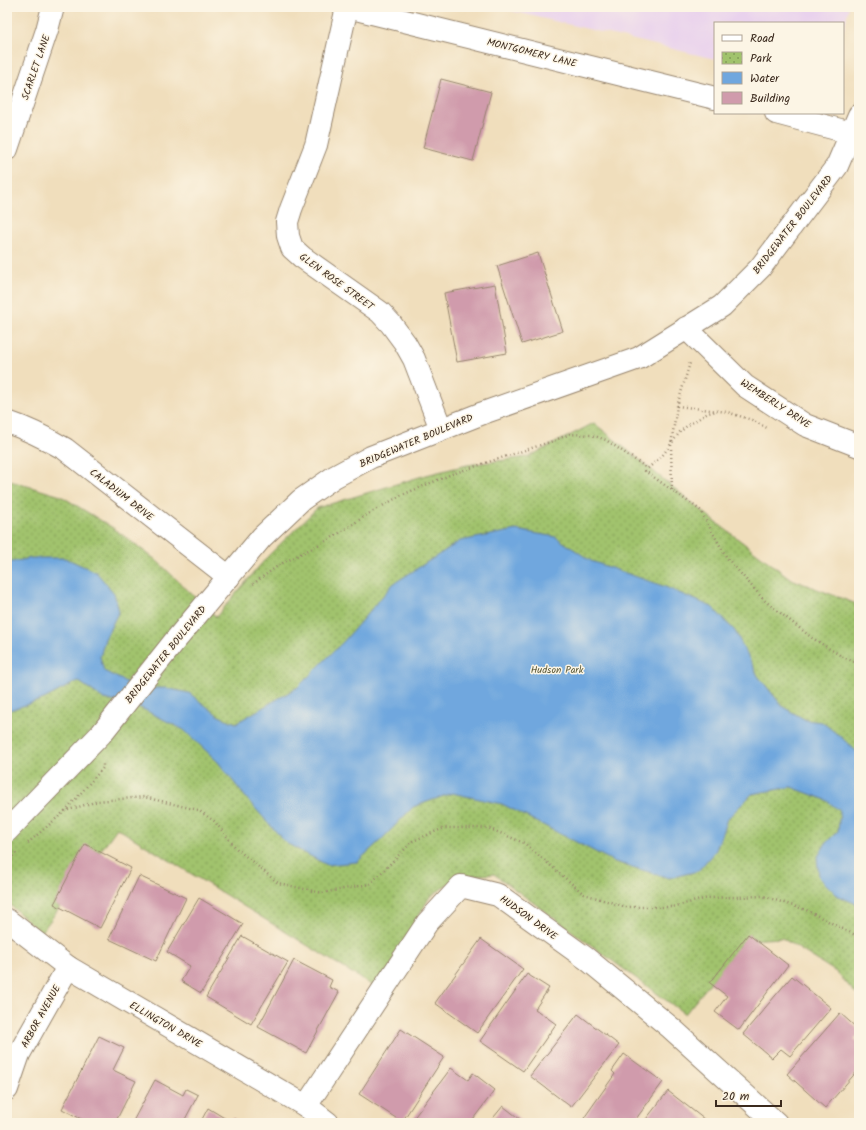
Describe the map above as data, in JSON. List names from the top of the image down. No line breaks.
{"streets":{"street":["MONTGOMERY LANE","SCARLET LANE","BRIDGEWATER BOULEVARD","GLEN ROSE STREET","WEMBERLY DRIVE","CALADIUM DRIVE","HUDSON DRIVE","ARBOR AVENUE","ELLINGTON DRIVE"]},"crossings":[["MONTGOMERY LANE","GLEN ROSE STREET"],["BRIDGEWATER BOULEVARD","GLEN ROSE STREET"],["BRIDGEWATER BOULEVARD","WEMBERLY DRIVE"],["BRIDGEWATER BOULEVARD","CALADIUM DRIVE"],["HUDSON DRIVE","ELLINGTON DRIVE"],["ARBOR AVENUE","ELLINGTON DRIVE"]],"parks":["Hudson Park"],"legend":["Road","Park","Water","Building"],"scale_bar":"20 m"}
